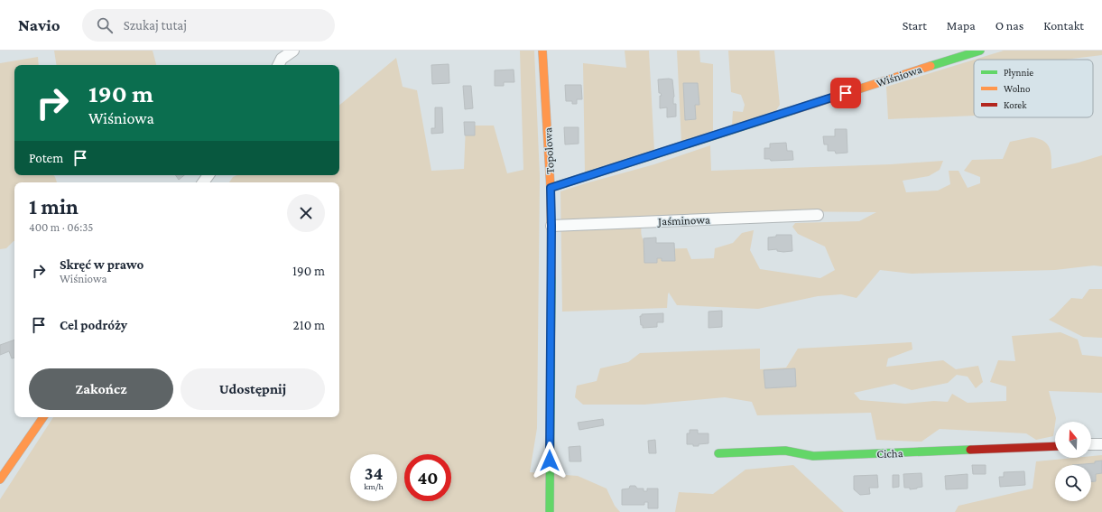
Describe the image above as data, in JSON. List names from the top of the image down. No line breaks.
{"streets":{"street":["Wiśniowa","Topolowa","Jaśminowa","Cicha"]},"crossings":[["Wiśniowa","Topolowa"],["Topolowa","Jaśminowa"]],"legend":["Płynnie","Wolno","Korek"],"north":"top","page":{"header":"Navio","search":"Szukaj tutaj","nav":["Start","Mapa","O nas","Kontakt"],"turn":["190 m","Wiśniowa"],"then":"Potem","heading":["1 min","400 m · 06:35"],"list":[{"name":"Skręć w prawo","note":"Wiśniowa","value":"190 m"},{"name":"Cel podróży","value":"210 m"}],"buttons":["Zakończ","Udostępnij"],"speed":"34 km/h","limit":"40"}}
